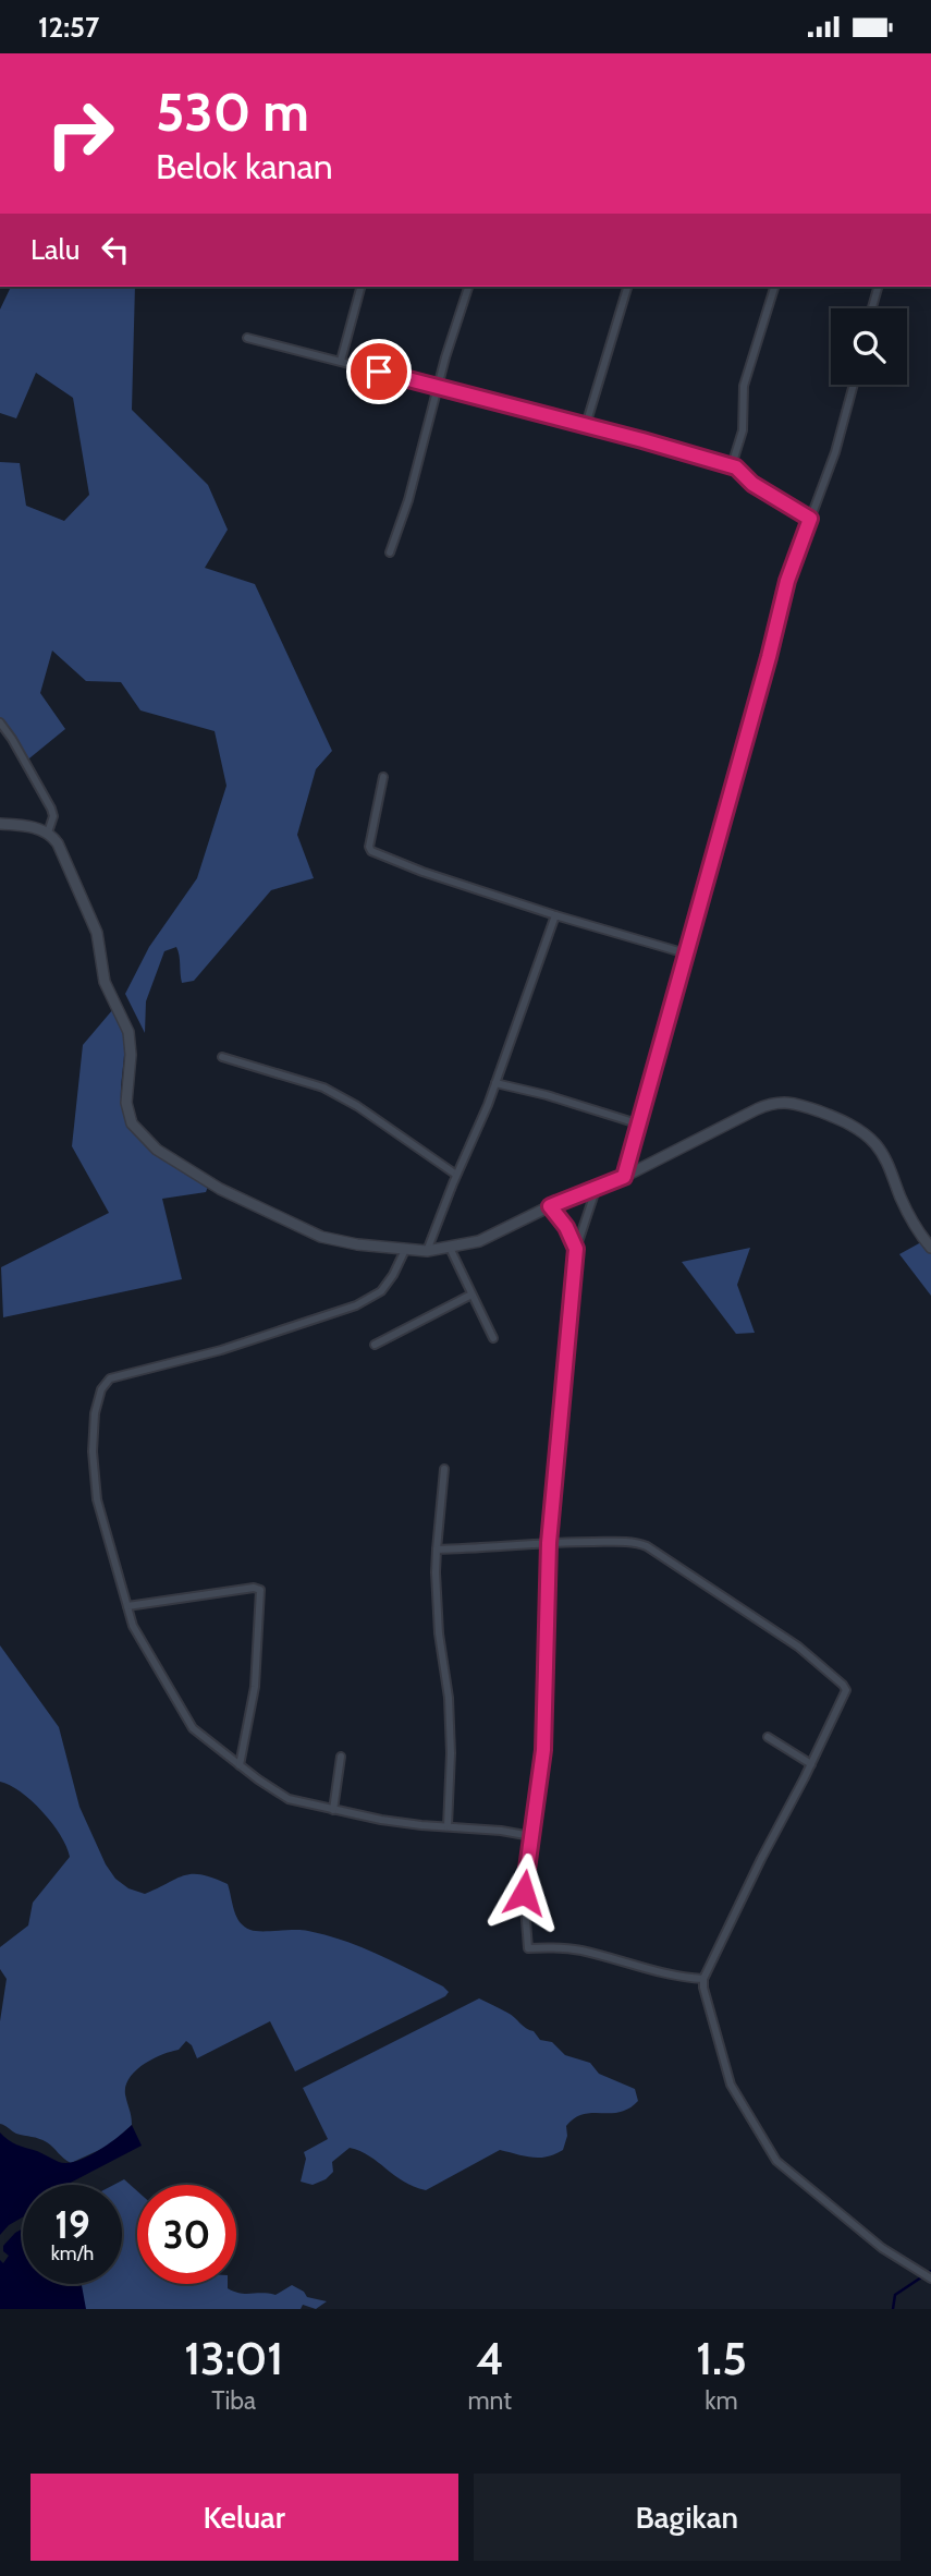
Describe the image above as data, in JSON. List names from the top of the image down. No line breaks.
{"page":{"status":"12:57","turn":["530 m","Belok kanan"],"then":"Lalu","speed":"19 km/h","limit":"30","eta":["13:01","Tiba","4","mnt","1.5","km"],"buttons":["Keluar","Bagikan"]}}
